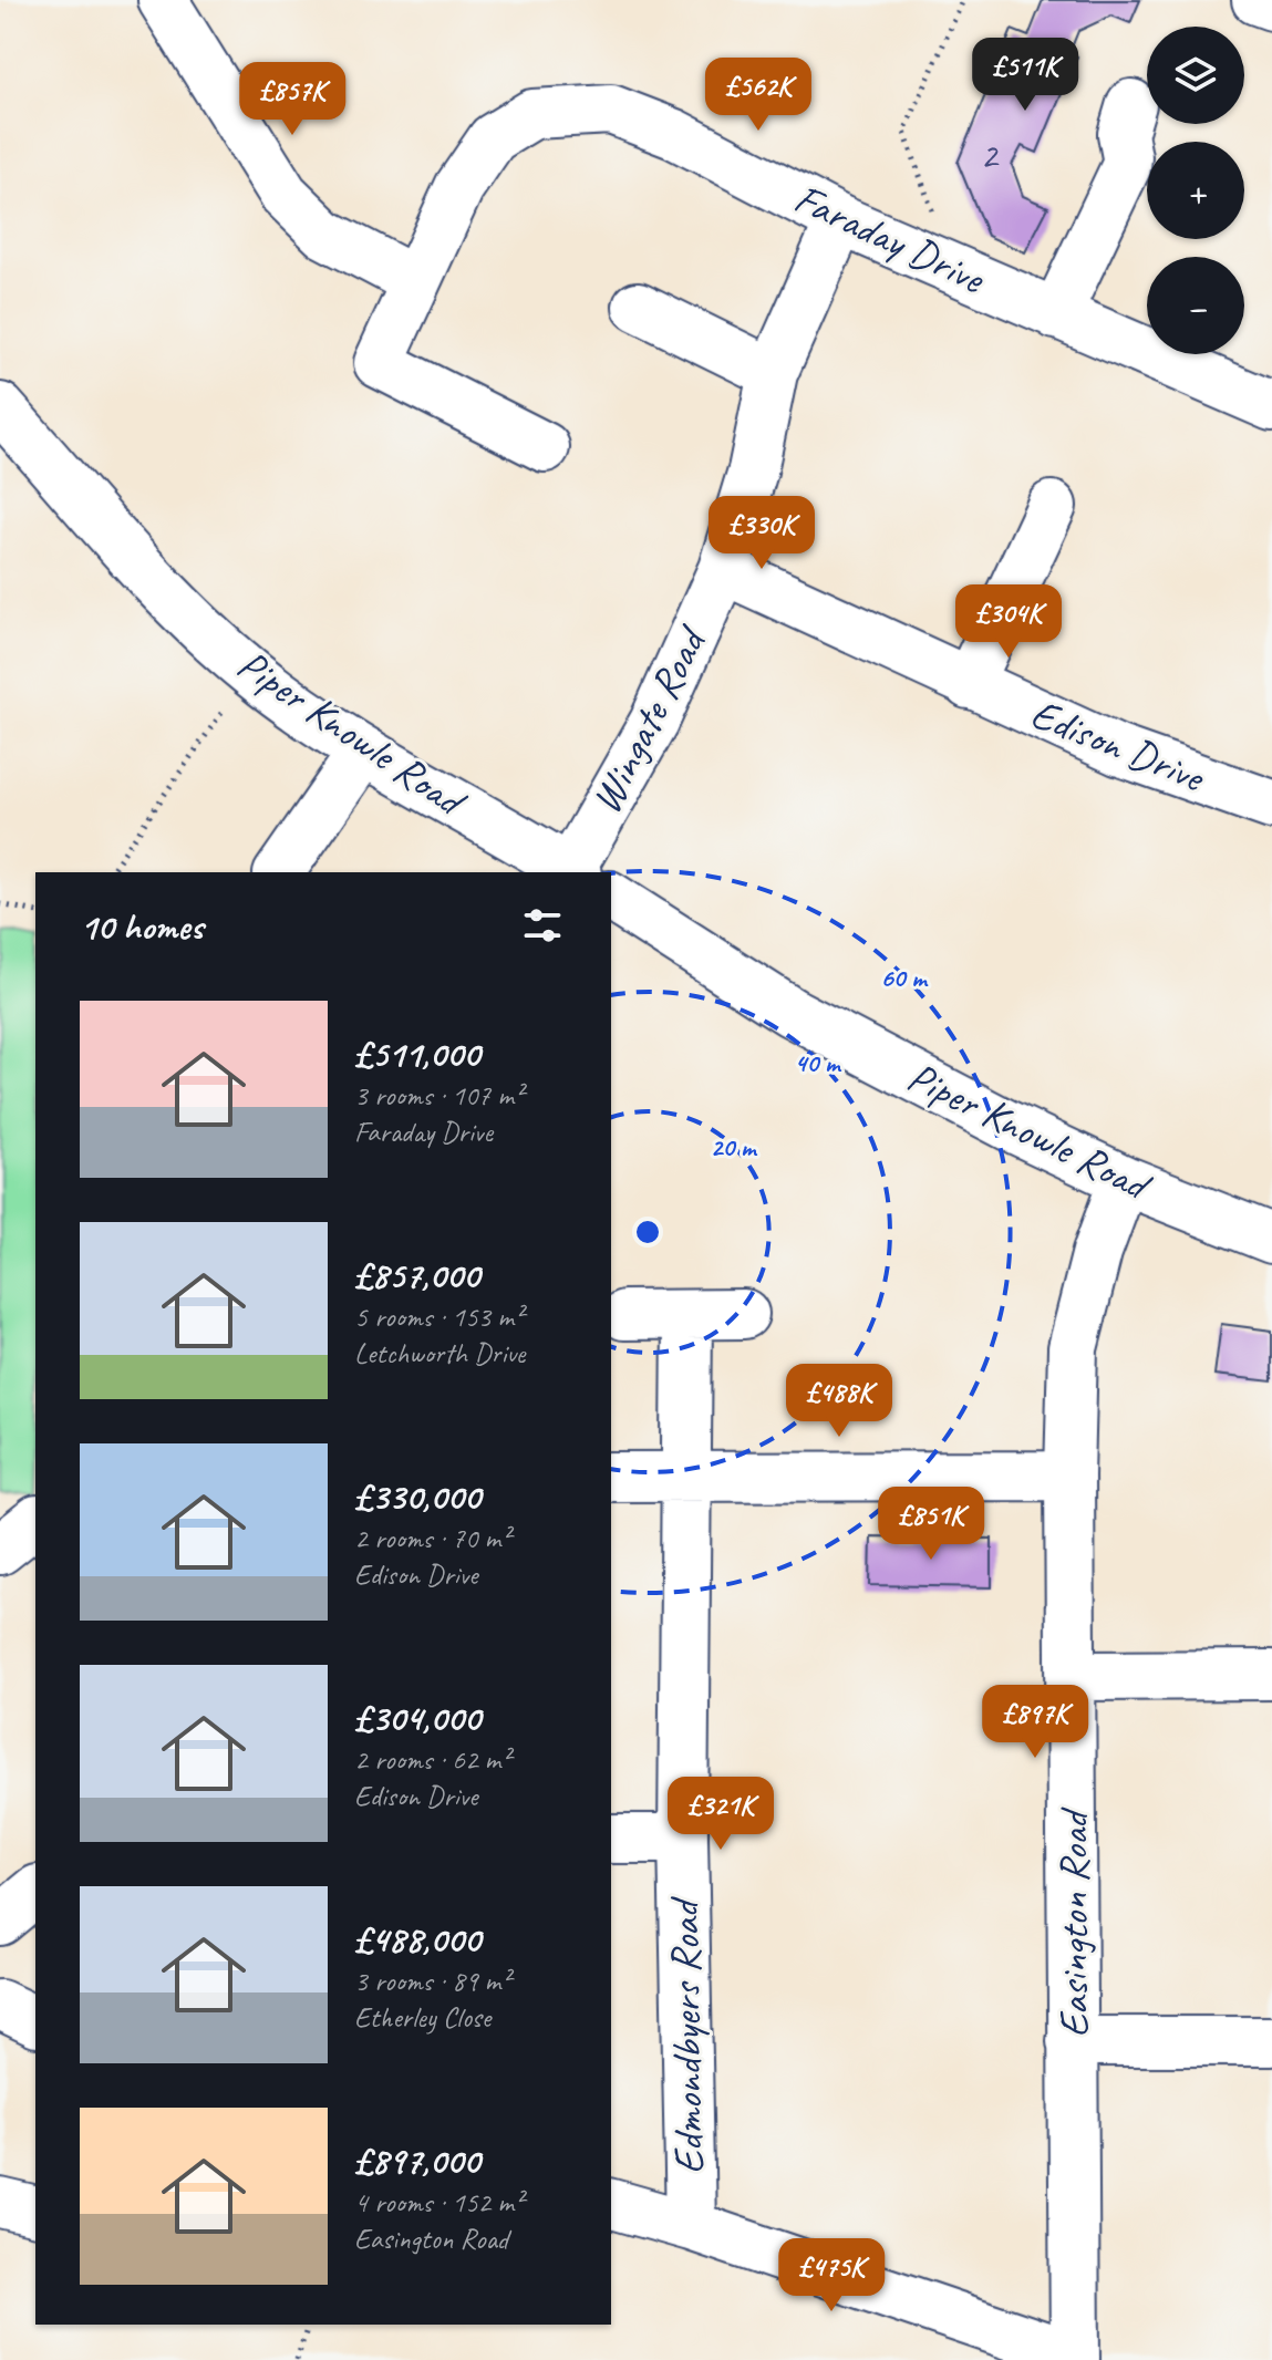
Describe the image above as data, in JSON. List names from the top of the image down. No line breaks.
{"streets":{"street":["Faraday Drive","Wingate Road","Piper Knowle Road","Edison Drive","Easington Road","Edmondbyers Road"]},"crossings":[["Faraday Drive","Wingate Road"],["Wingate Road","Edison Drive"],["Piper Knowle Road","Easington Road"]],"house_numbers":["2"],"page":{"map_buttons":["+","−"],"price":["£511K","£562K","£857K","£330K","£304K","£488K","£851K","£897K","£321K","£475K"],"heading":"10 homes","list":[{"name":"£511,000","note":"3 rooms · 107 m² · Faraday Drive"},{"name":"£857,000","note":"5 rooms · 153 m² · Letchworth Drive"},{"name":"£330,000","note":"2 rooms · 70 m² · Edison Drive"},{"name":"£304,000","note":"2 rooms · 62 m² · Edison Drive"},{"name":"£488,000","note":"3 rooms · 89 m² · Etherley Close"},{"name":"£897,000","note":"4 rooms · 152 m² · Easington Road"}]},"rings":["60 m","40 m","20 m"]}
